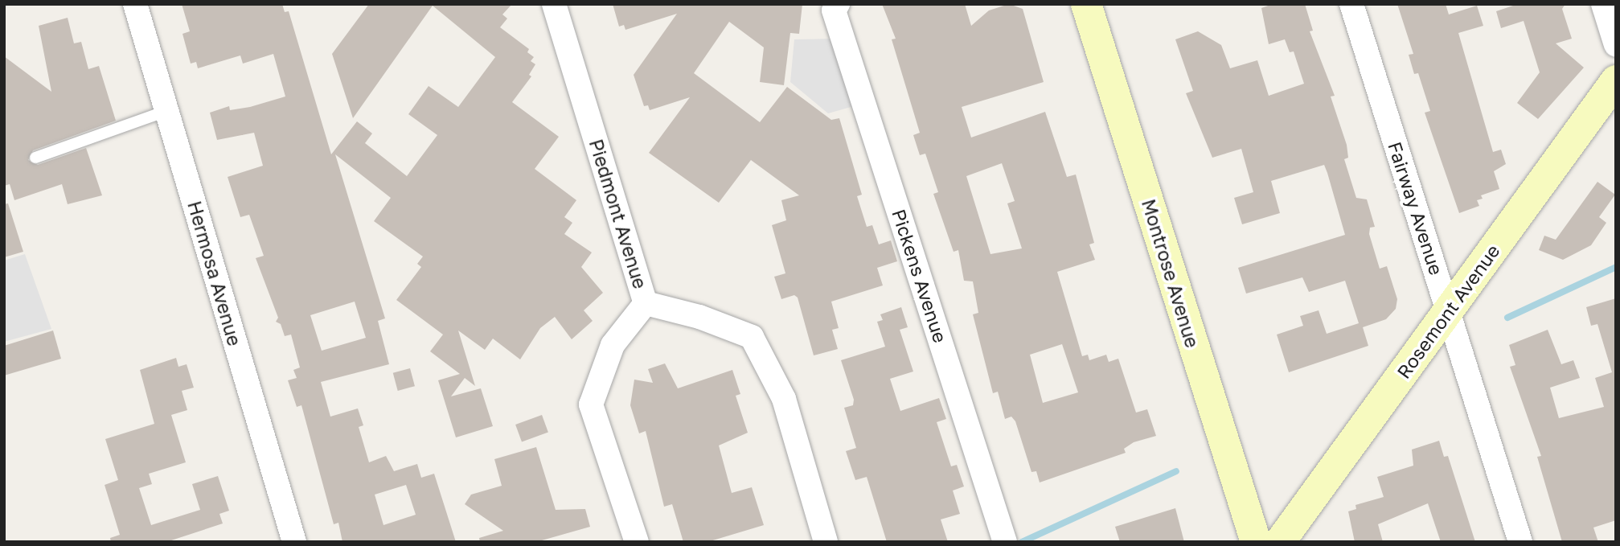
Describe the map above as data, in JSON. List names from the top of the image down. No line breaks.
{"streets":{"street":["Fairway Avenue","Piedmont Avenue","Hermosa Avenue","Montrose Avenue","Pickens Avenue","Rosemont Avenue"]},"crossings":[["Fairway Avenue","Rosemont Avenue"]]}
